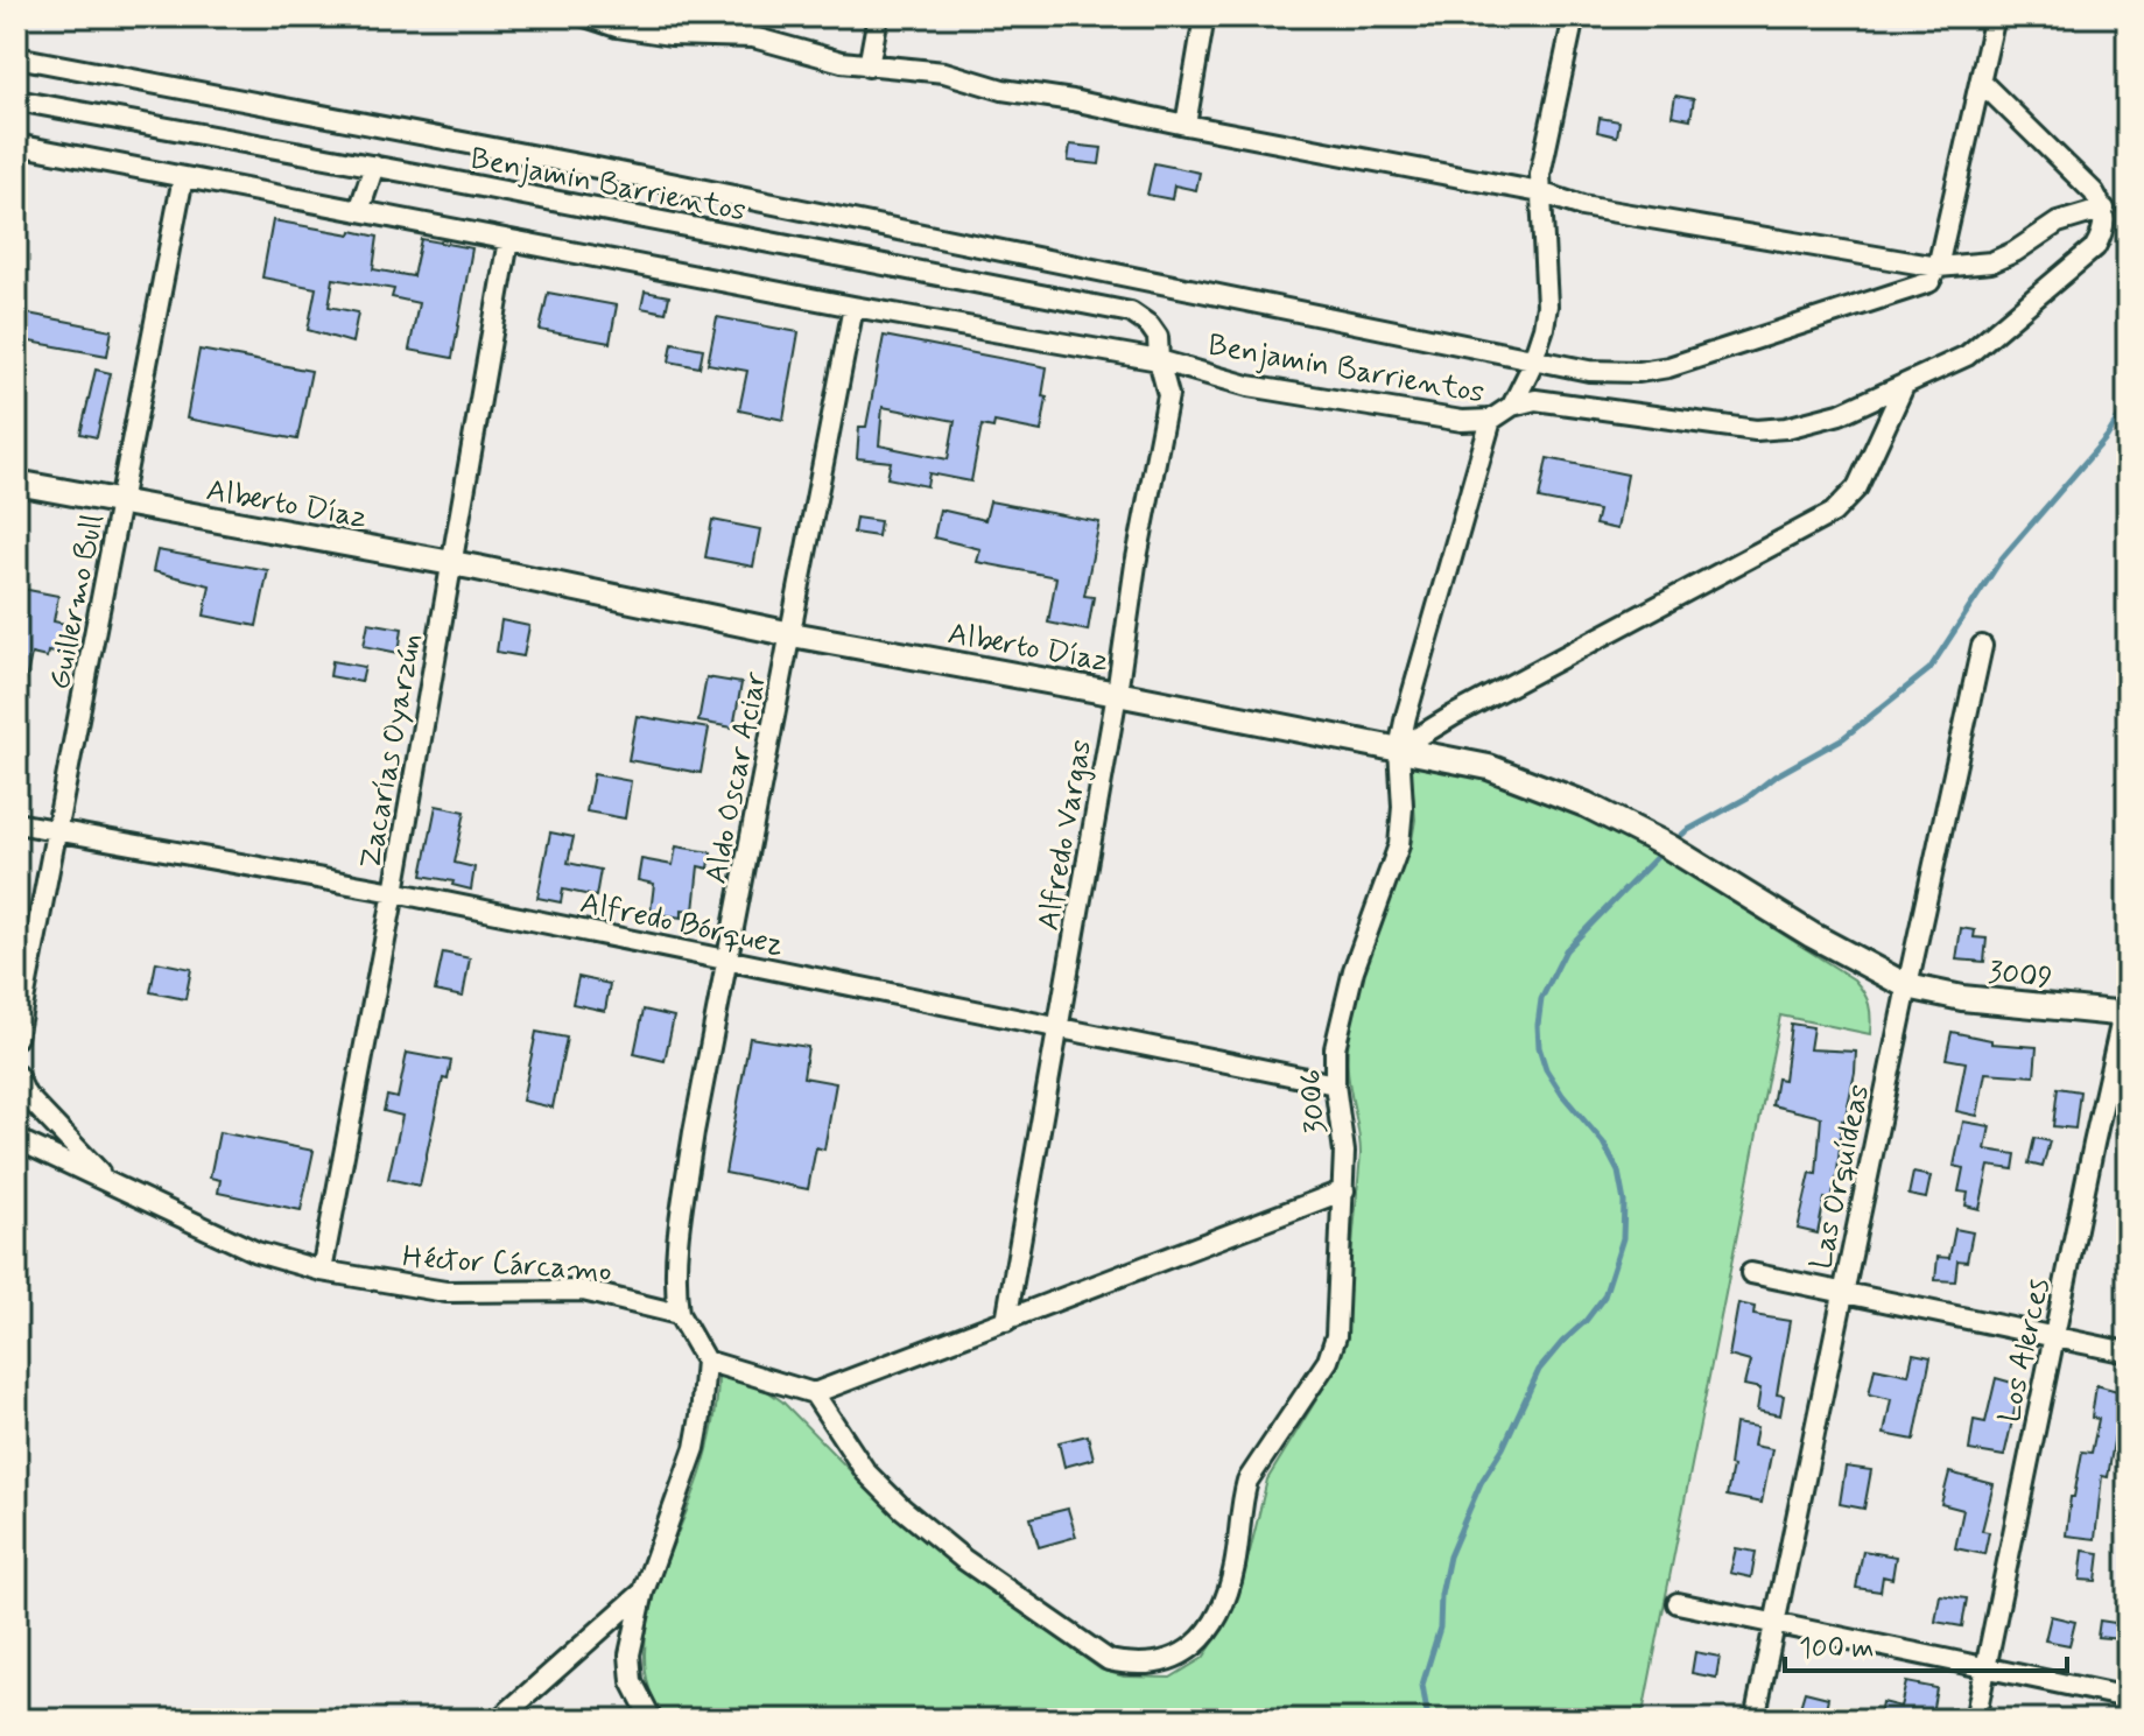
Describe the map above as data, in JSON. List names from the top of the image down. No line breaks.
{"streets":{"street":["Benjamin Barrientos","Alberto Díaz","Guillermo Bull","Zacarías Oyarzún","Aldo Oscar Aciar","Alfredo Vargas","Alfredo Bórquez","3009","3006","Las Orquídeas","Héctor Cárcamo","Los Alerces"]},"crossings":[["Benjamin Barrientos","Guillermo Bull"],["Benjamin Barrientos","Zacarías Oyarzún"],["Benjamin Barrientos","Aldo Oscar Aciar"],["Benjamin Barrientos","Alfredo Vargas"],["Benjamin Barrientos","3006"],["Alberto Díaz","Guillermo Bull"],["Alberto Díaz","Zacarías Oyarzún"],["Alberto Díaz","Aldo Oscar Aciar"],["Alberto Díaz","Alfredo Vargas"],["Alberto Díaz","3009"],["Alberto Díaz","3006"],["Alberto Díaz","Las Orquídeas"],["Guillermo Bull","Alfredo Bórquez"],["Zacarías Oyarzún","Alfredo Bórquez"],["Zacarías Oyarzún","Héctor Cárcamo"],["Aldo Oscar Aciar","Alfredo Bórquez"],["Aldo Oscar Aciar","Héctor Cárcamo"],["Alfredo Vargas","Alfredo Bórquez"],["Alfredo Bórquez","3006"],["3009","Las Orquídeas"],["3009","Los Alerces"]],"scale_bar":"100 m"}
